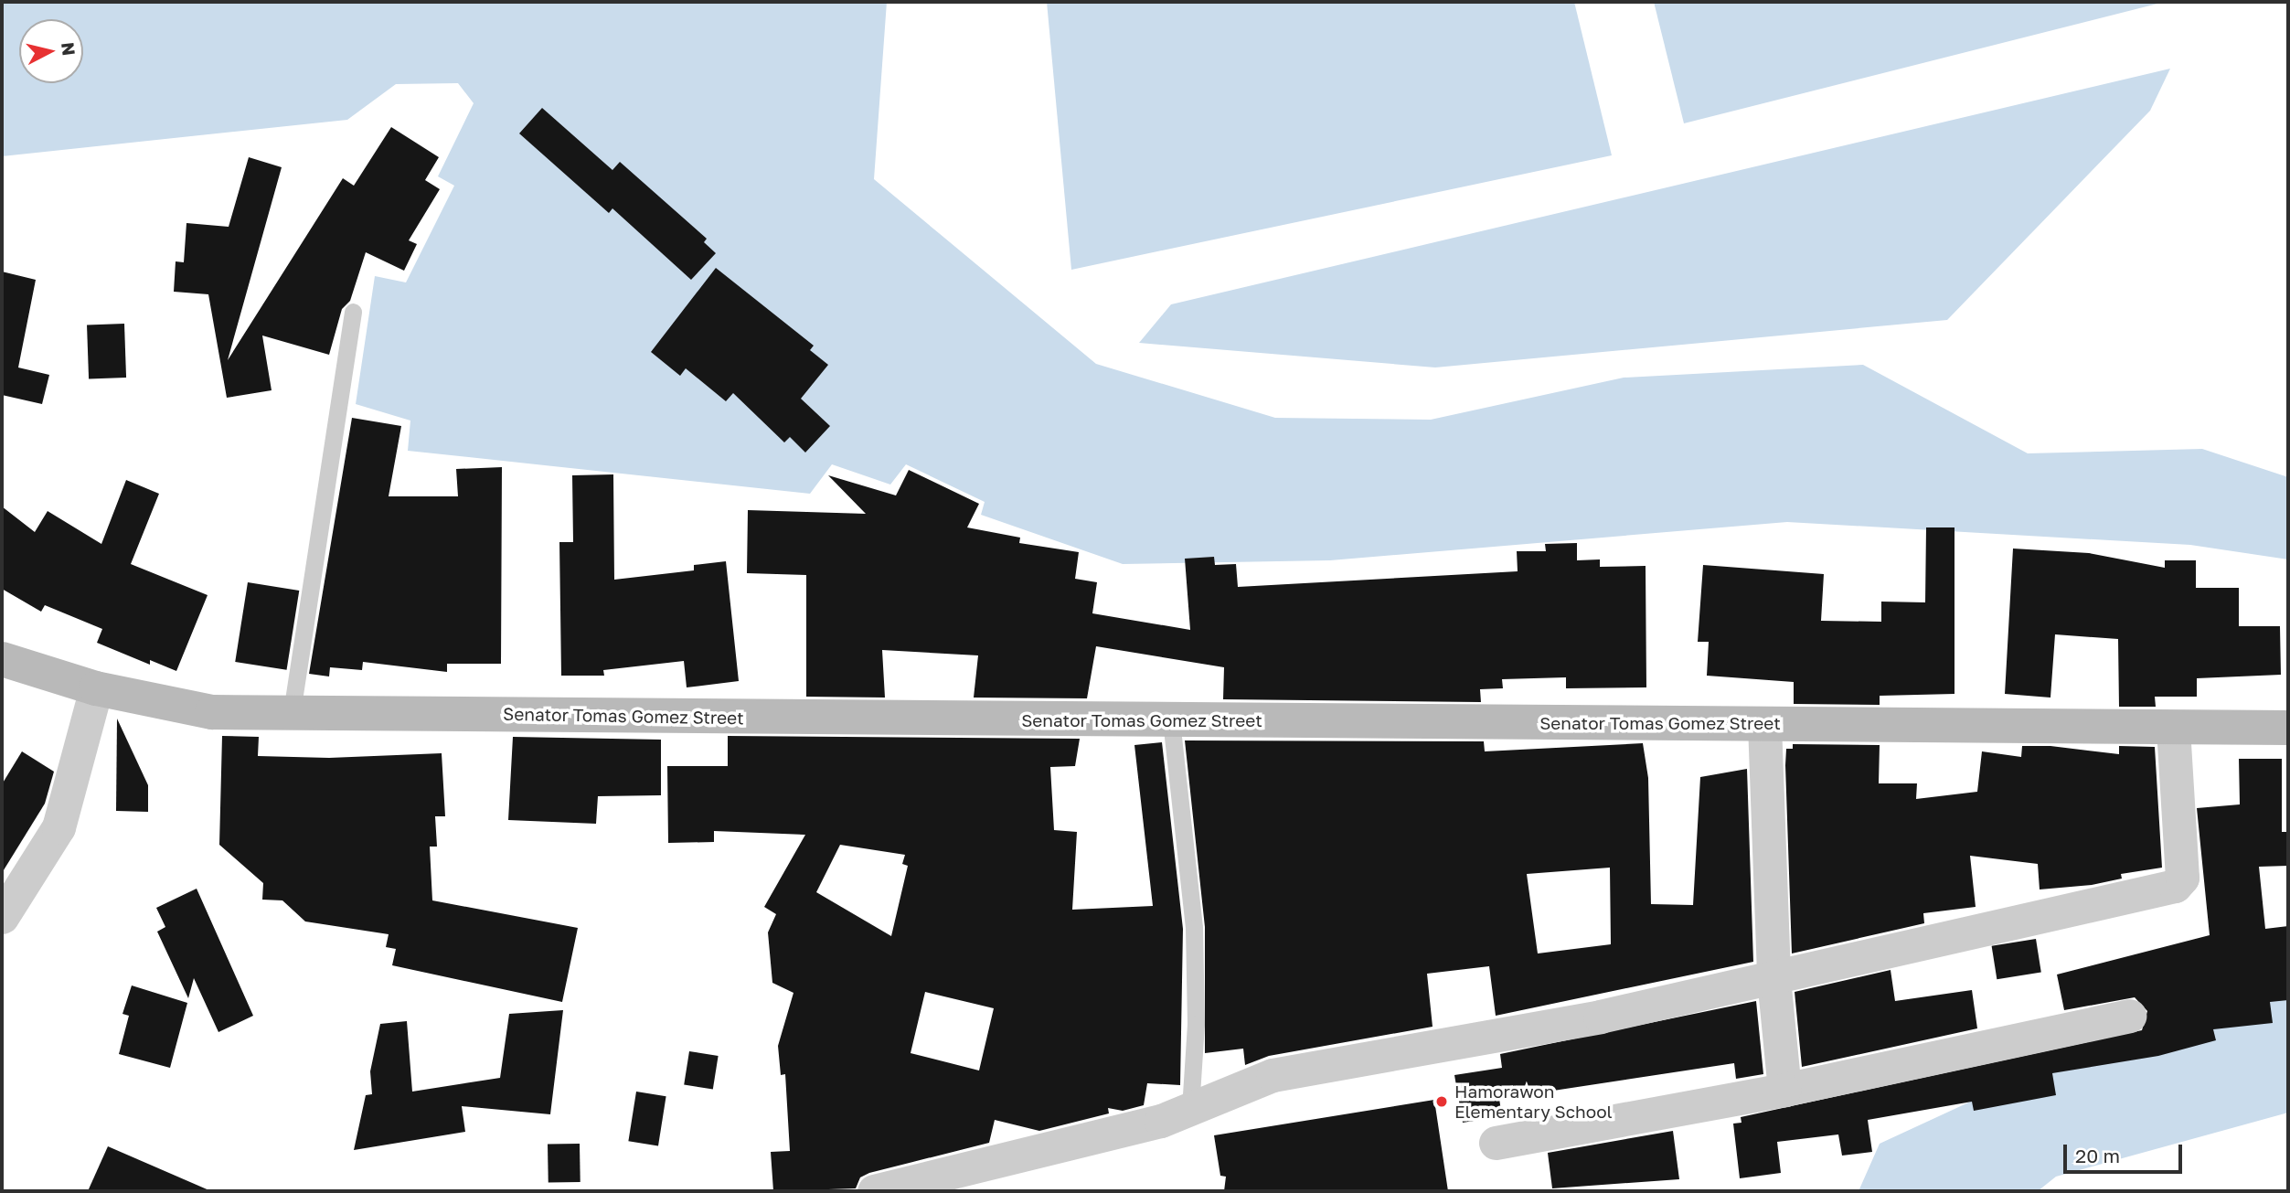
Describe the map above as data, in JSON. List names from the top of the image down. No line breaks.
{"streets":{"main road":["Senator Tomas Gomez Street"]},"places":["Hamorawon Elementary School"],"scale_bar":"20 m","north":"right"}
